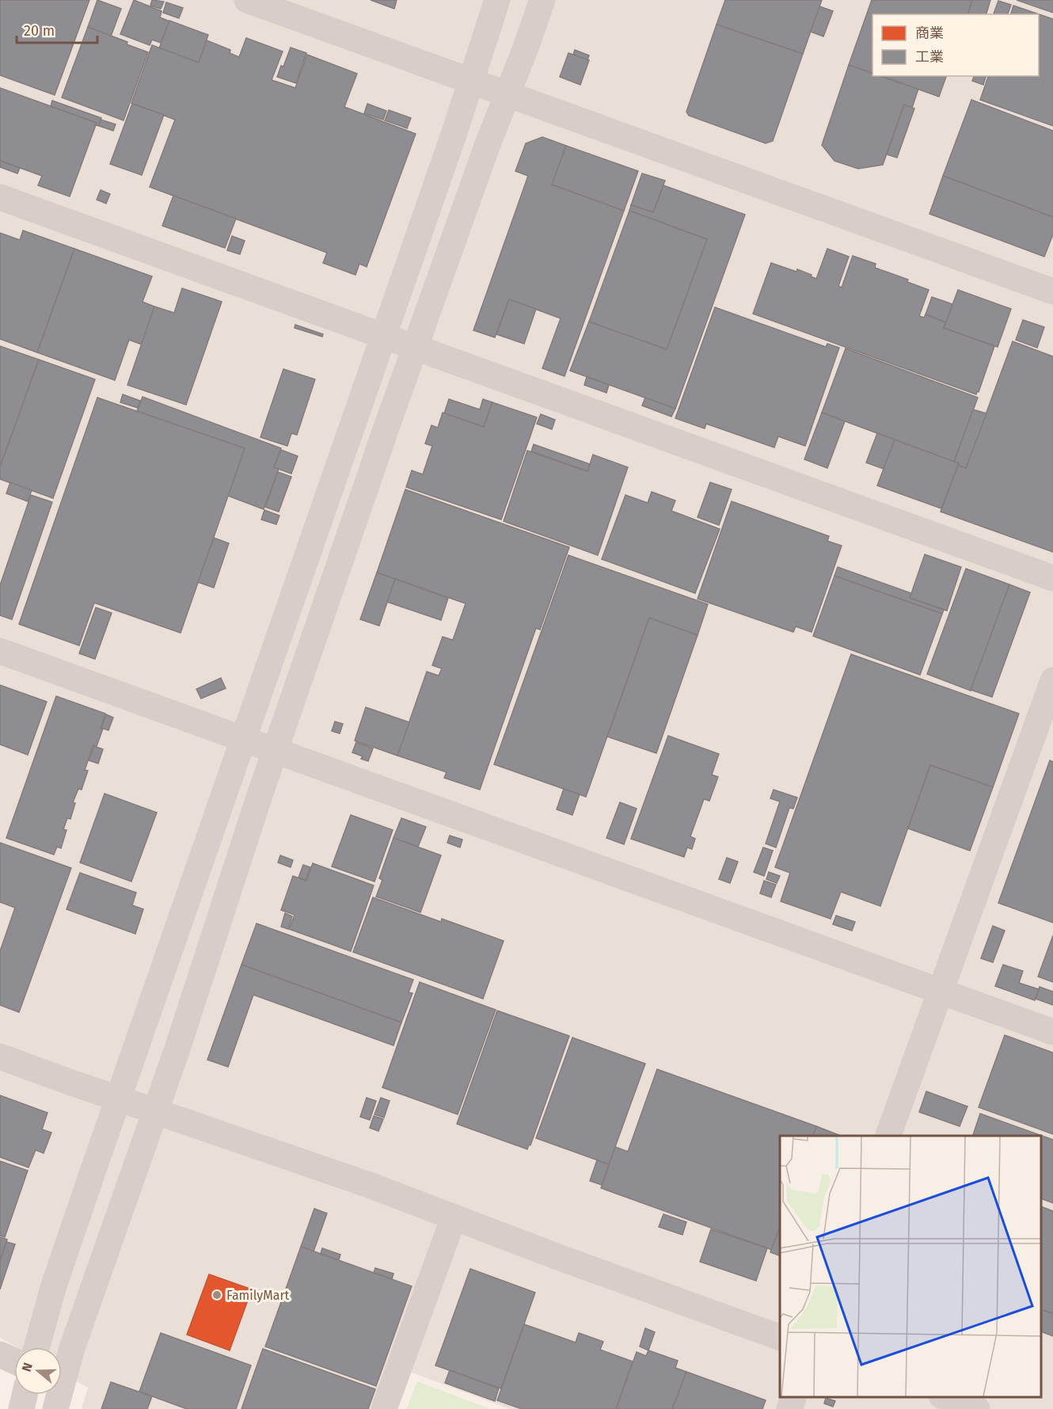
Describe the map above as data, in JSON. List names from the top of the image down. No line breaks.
{"places":["FamilyMart"],"legend":["商業","工業"],"scale_bar":"20 m","north":"left"}
